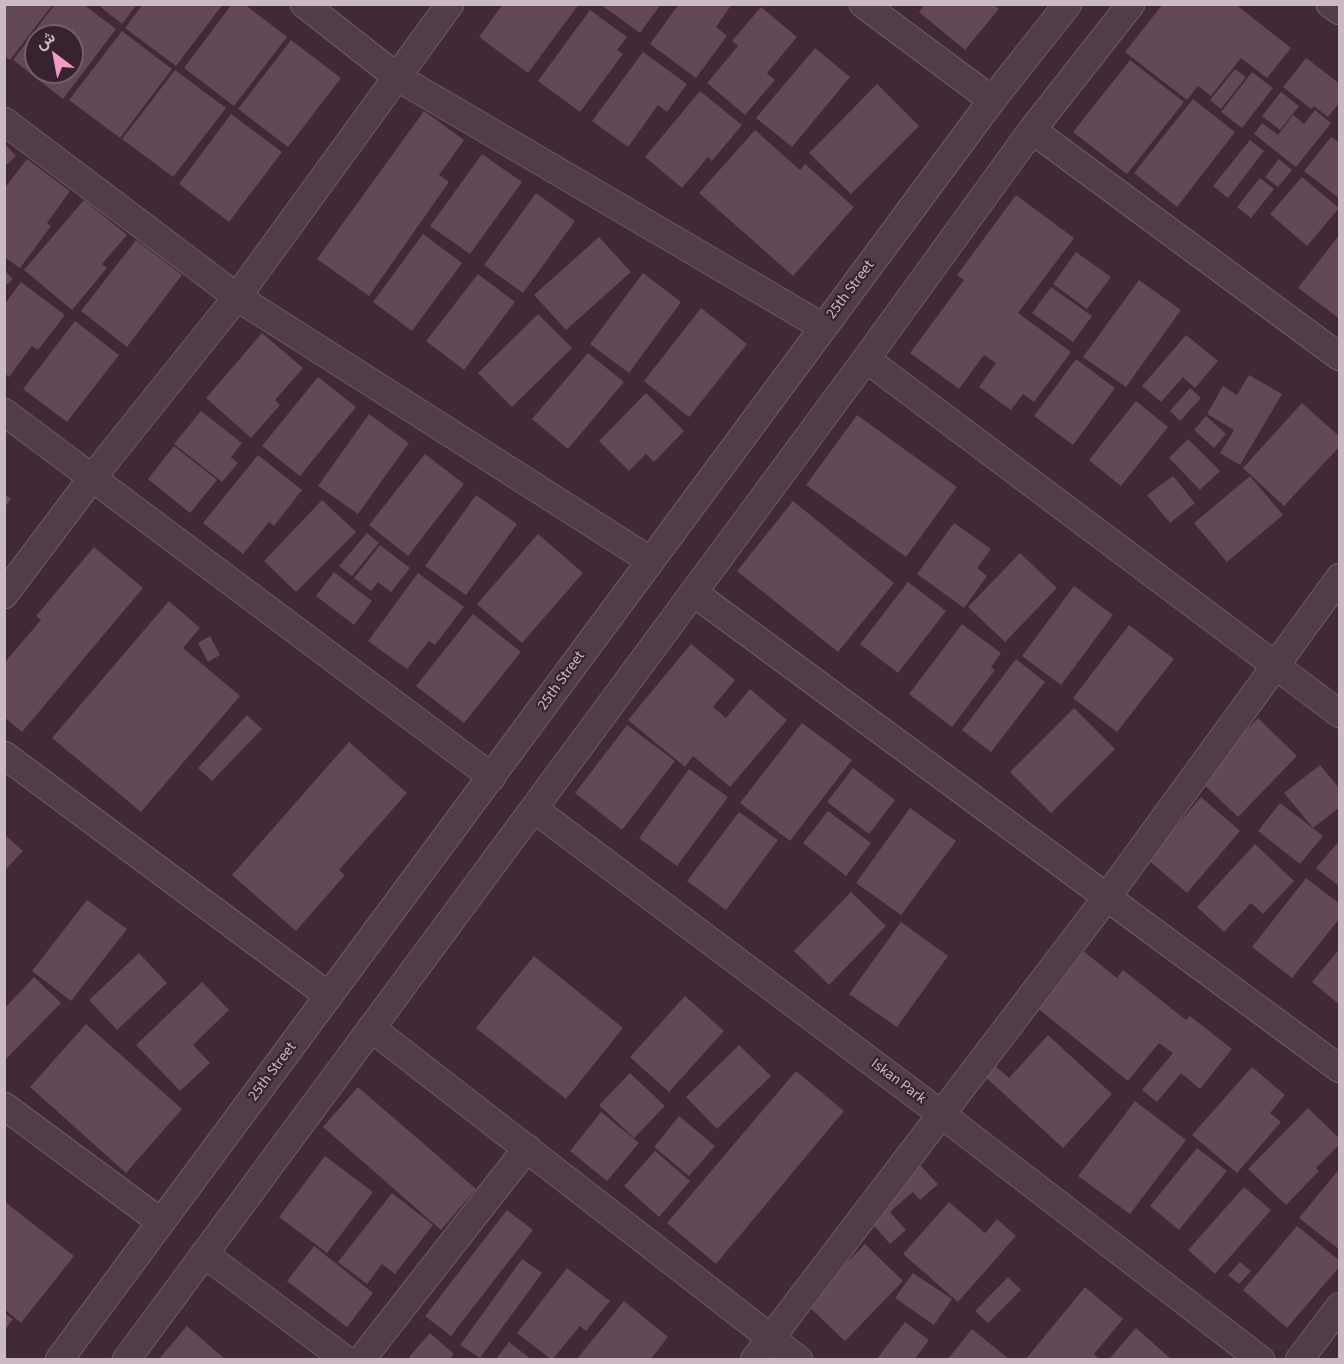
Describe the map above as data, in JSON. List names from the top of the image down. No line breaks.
{"streets":{"street":["25th Street","Iskan Park"]},"north":"top left"}
